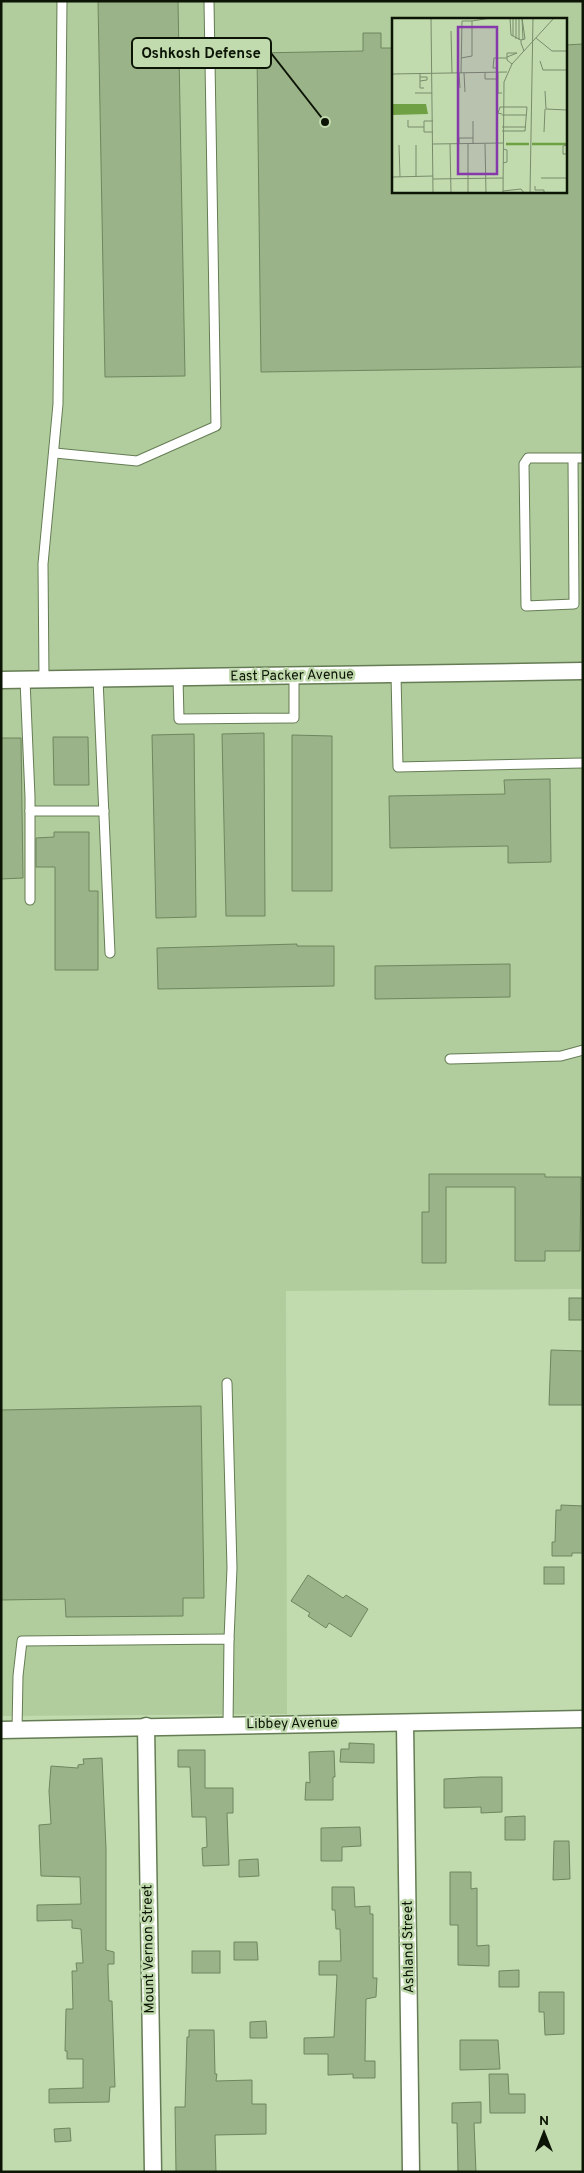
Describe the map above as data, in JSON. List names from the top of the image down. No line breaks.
{"streets":{"street":["East Packer Avenue","Libbey Avenue","Ashland Street","Mount Vernon Street"]},"crossings":[["Libbey Avenue","Ashland Street"],["Libbey Avenue","Mount Vernon Street"]],"places":["Oshkosh Defense"],"north":"top"}
